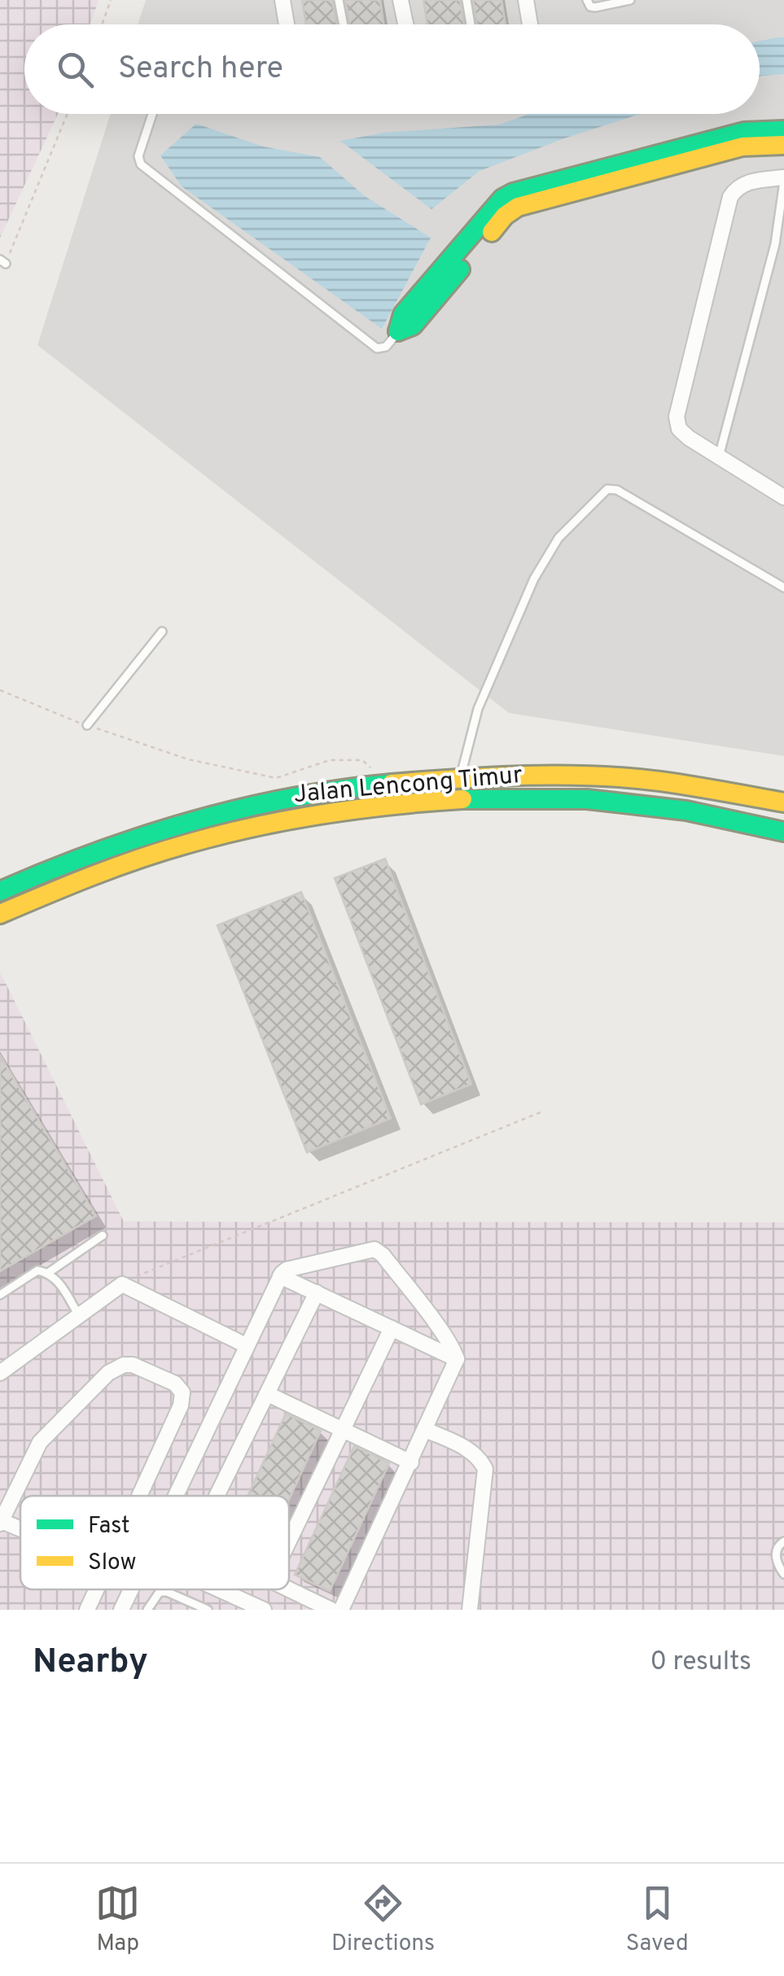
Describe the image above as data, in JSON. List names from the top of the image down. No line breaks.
{"streets":{"main road":["Jalan Lencong Timur"]},"legend":["Fast","Slow"],"page":{"search":"Search here","heading":["Nearby","0 results"],"nav":["Map","Directions","Saved"]}}
